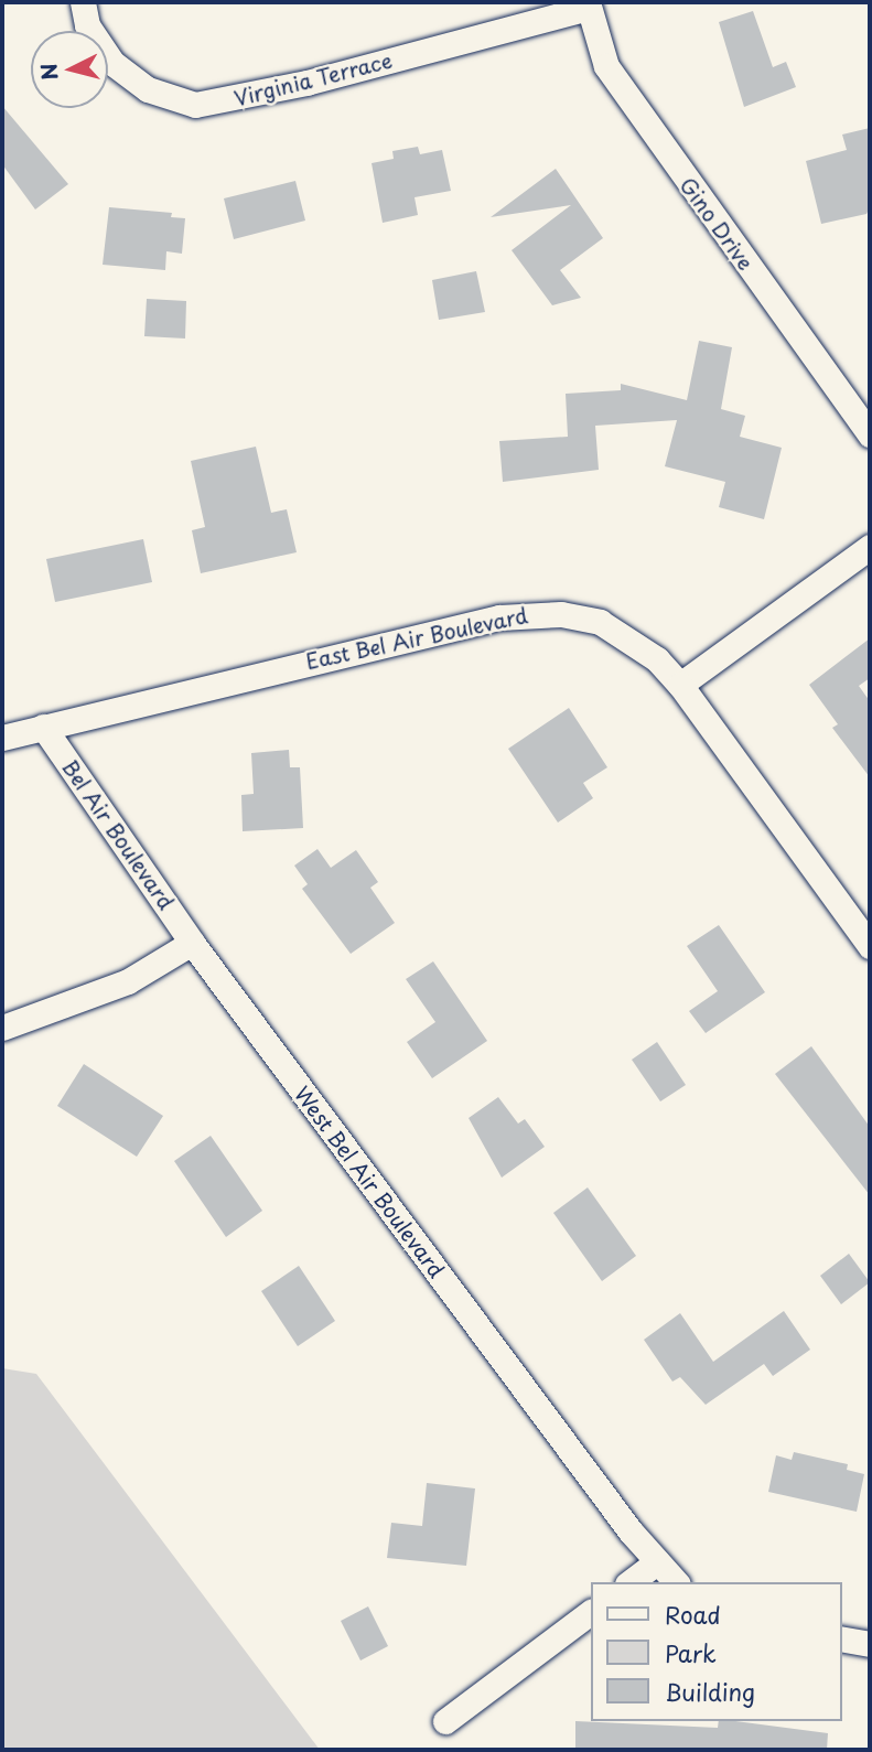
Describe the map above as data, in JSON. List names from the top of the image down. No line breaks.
{"streets":{"street":["Virginia Terrace","Gino Drive","East Bel Air Boulevard","Bel Air Boulevard","West Bel Air Boulevard"]},"crossings":[["Virginia Terrace","Gino Drive"],["East Bel Air Boulevard","Bel Air Boulevard"],["Bel Air Boulevard","West Bel Air Boulevard"]],"legend":["Road","Park","Building"],"north":"left"}
